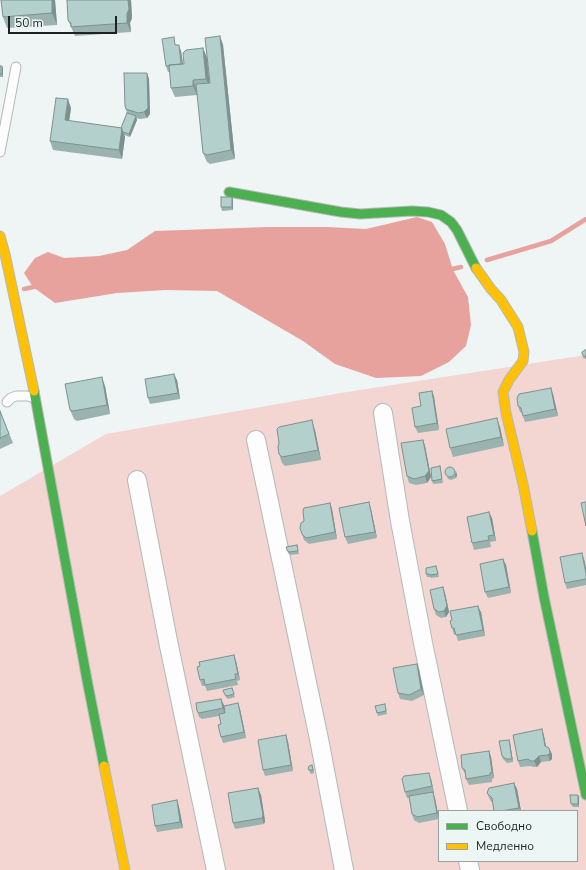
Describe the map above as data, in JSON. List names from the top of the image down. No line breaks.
{"legend":["Свободно","Медленно"],"scale_bar":"50 m"}
